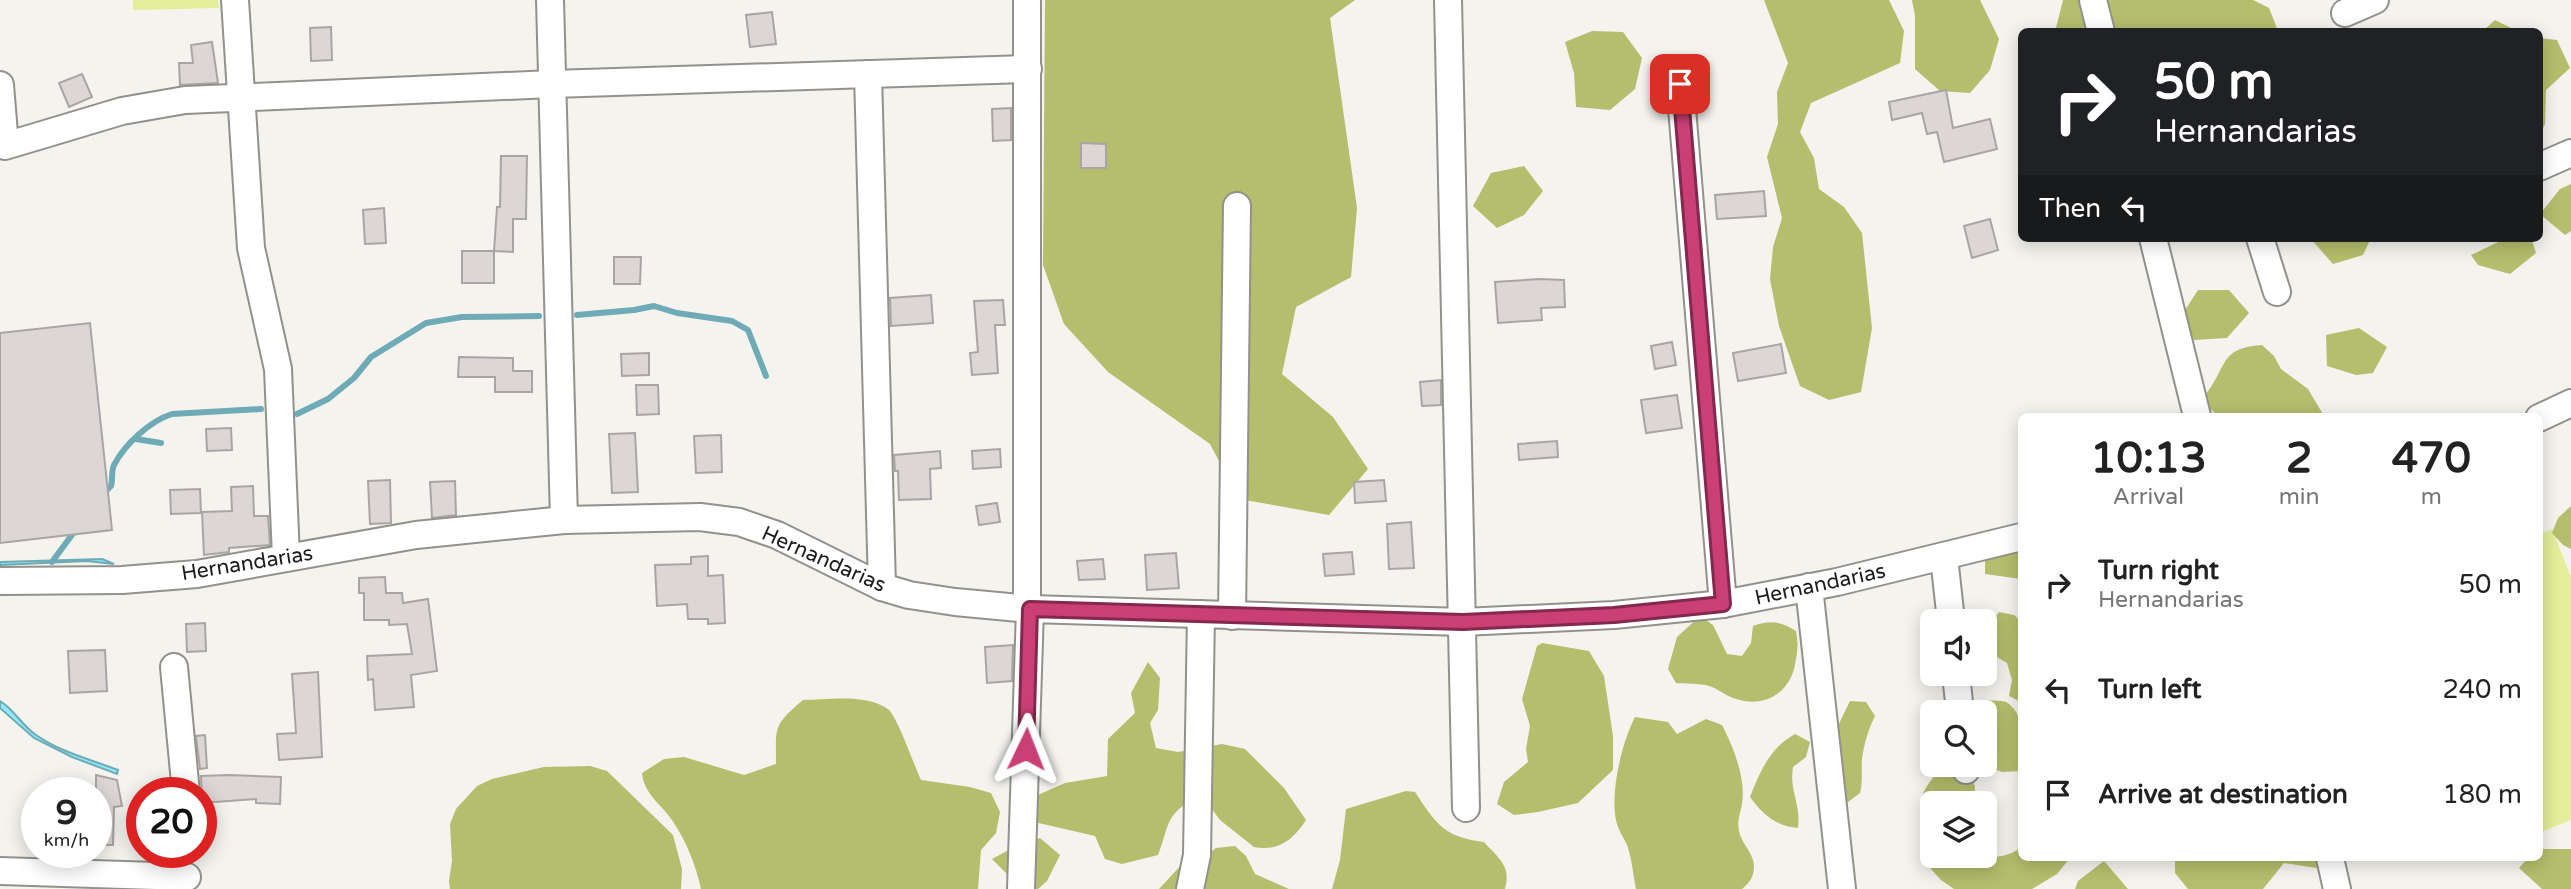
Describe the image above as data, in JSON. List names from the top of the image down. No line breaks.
{"streets":{"street":["Hernandarias"]},"page":{"turn":["50 m","Hernandarias"],"then":"Then","eta":["10:13","Arrival","2","min","470","m"],"list":[{"name":"Turn right","note":"Hernandarias","value":"50 m"},{"name":"Turn left","value":"240 m"},{"name":"Arrive at destination","value":"180 m"}],"speed":"9 km/h","limit":"20"}}
